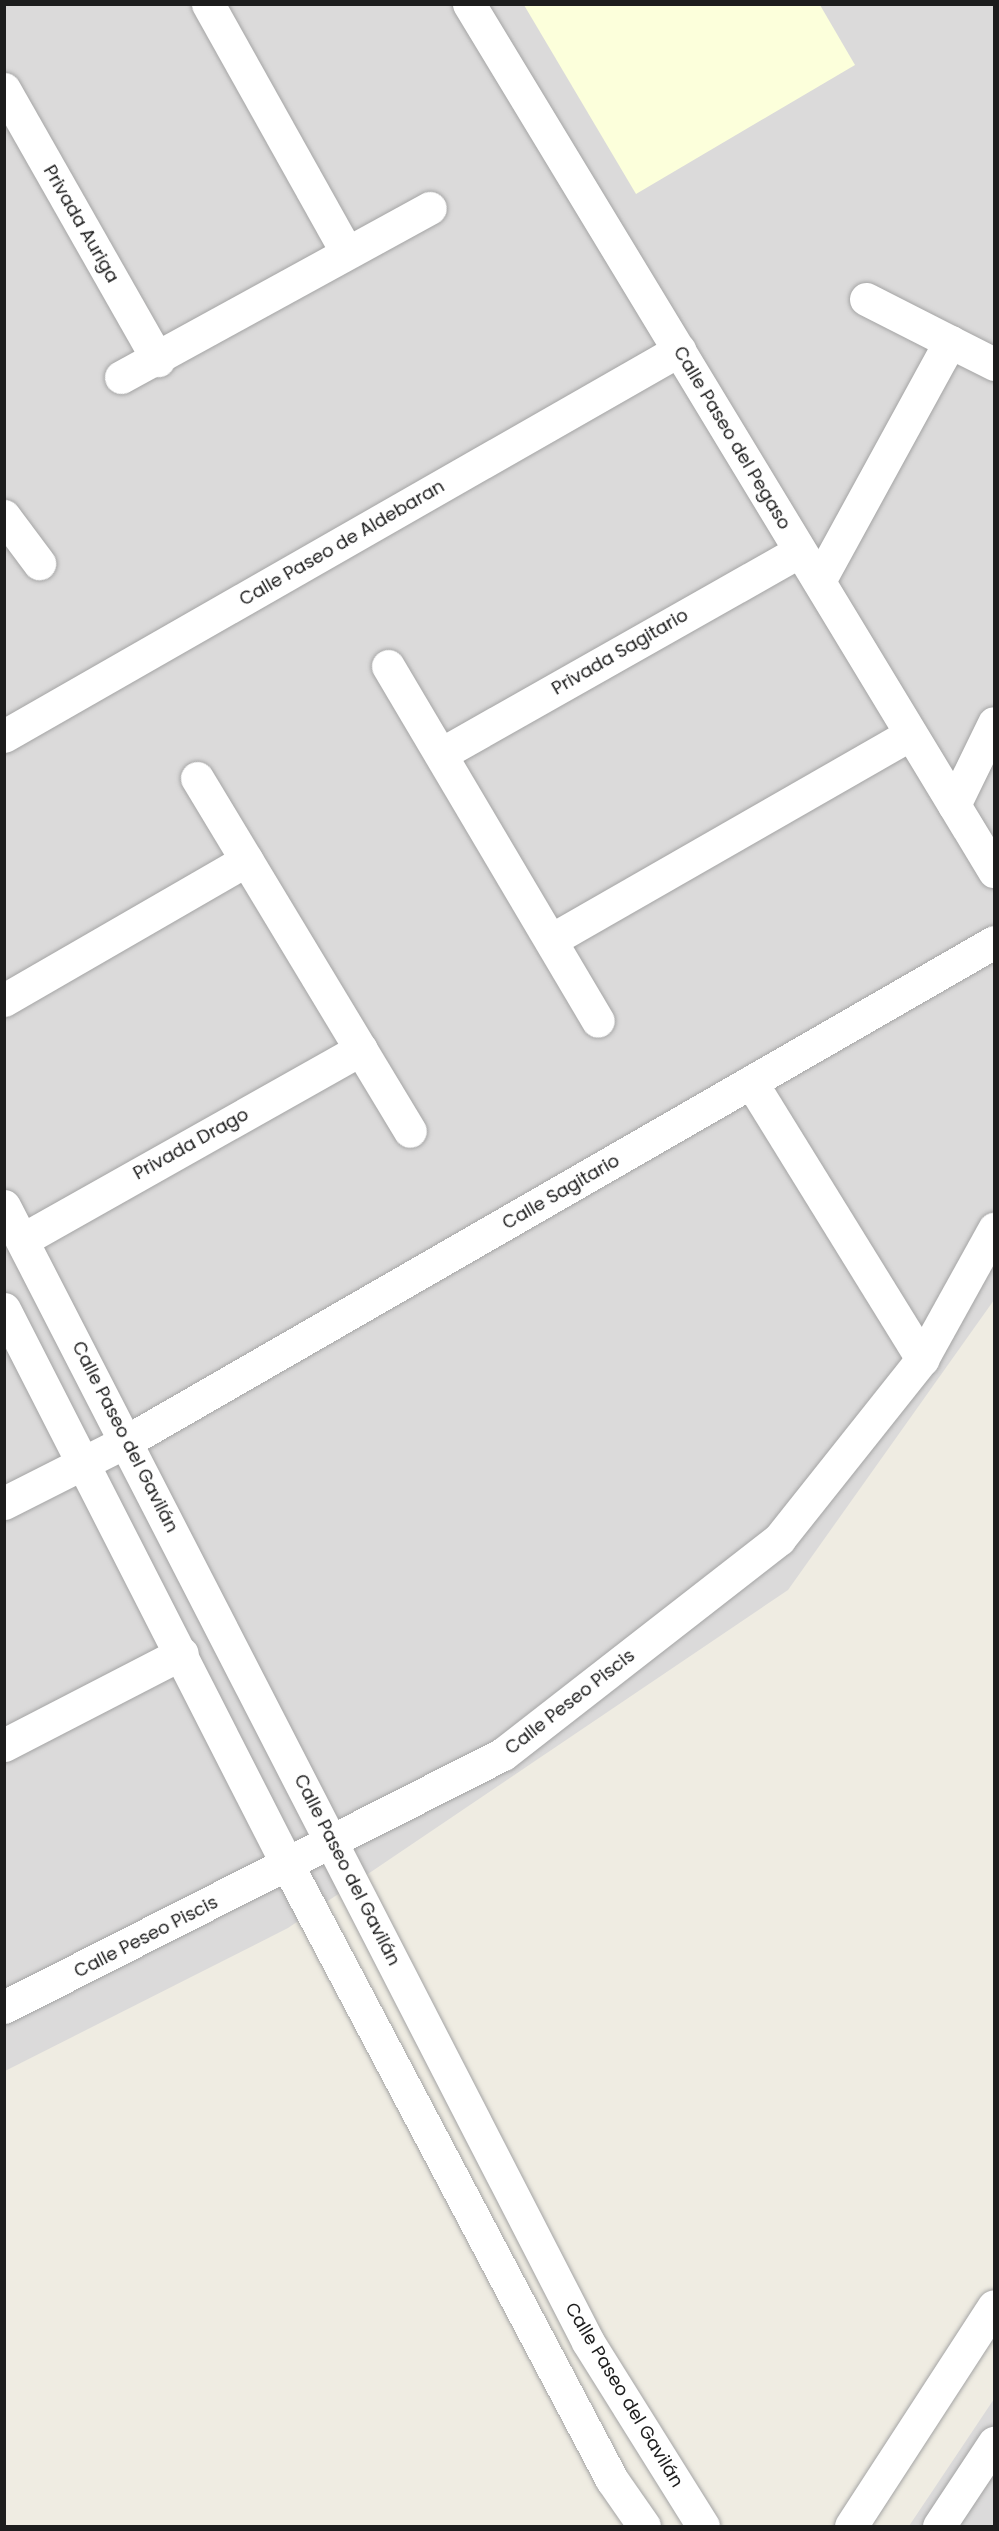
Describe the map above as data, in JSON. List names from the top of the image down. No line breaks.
{"streets":{"street":["Privada Auriga","Calle Paseo del Pegaso","Calle Paseo de Aldebaran","Privada Sagitario","Privada Drago","Calle Sagitario","Calle Paseo del Gavilán","Calle Peseo Piscis"]},"crossings":[["Calle Paseo del Pegaso","Calle Paseo de Aldebaran"],["Calle Paseo del Pegaso","Privada Sagitario"],["Privada Drago","Calle Paseo del Gavilán"],["Calle Sagitario","Calle Paseo del Gavilán"],["Calle Paseo del Gavilán","Calle Peseo Piscis"]]}
